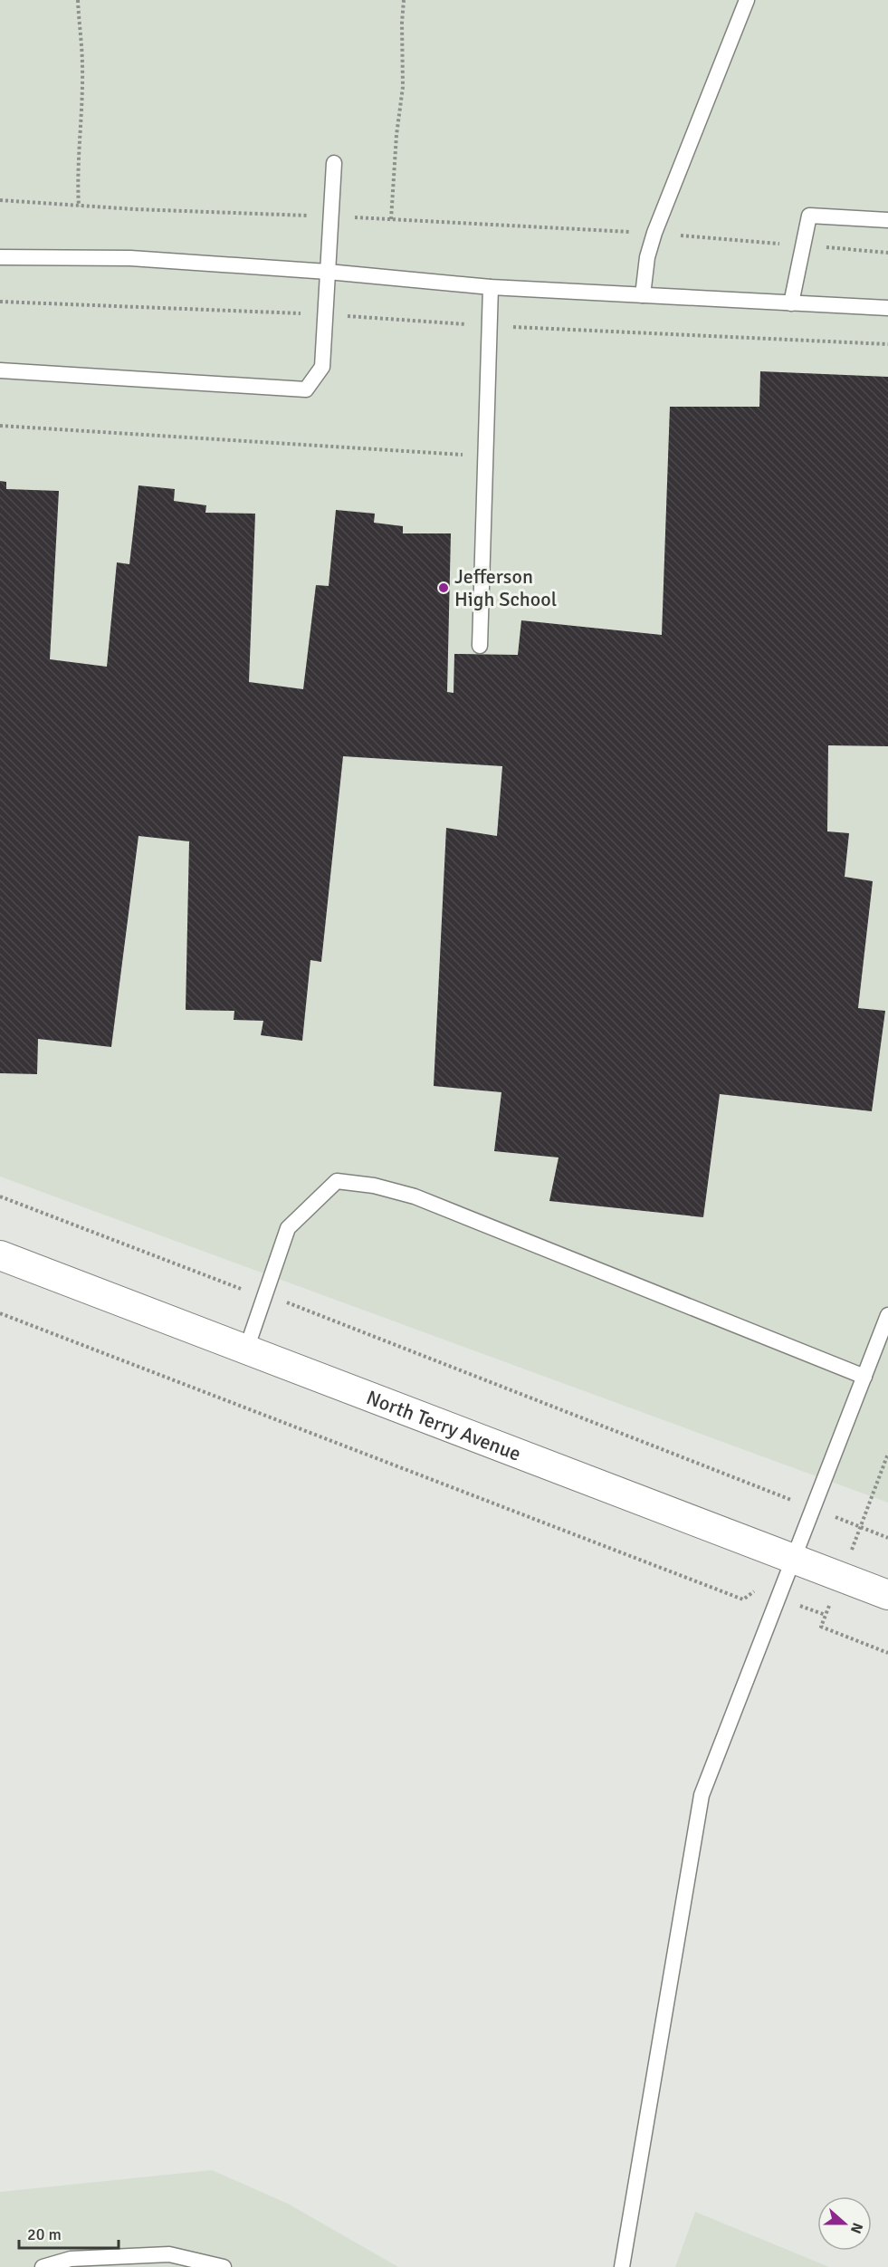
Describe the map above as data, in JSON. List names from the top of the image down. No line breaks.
{"streets":{"street":["North Terry Avenue"]},"places":["Jefferson High School"],"scale_bar":"20 m","north":"right"}
